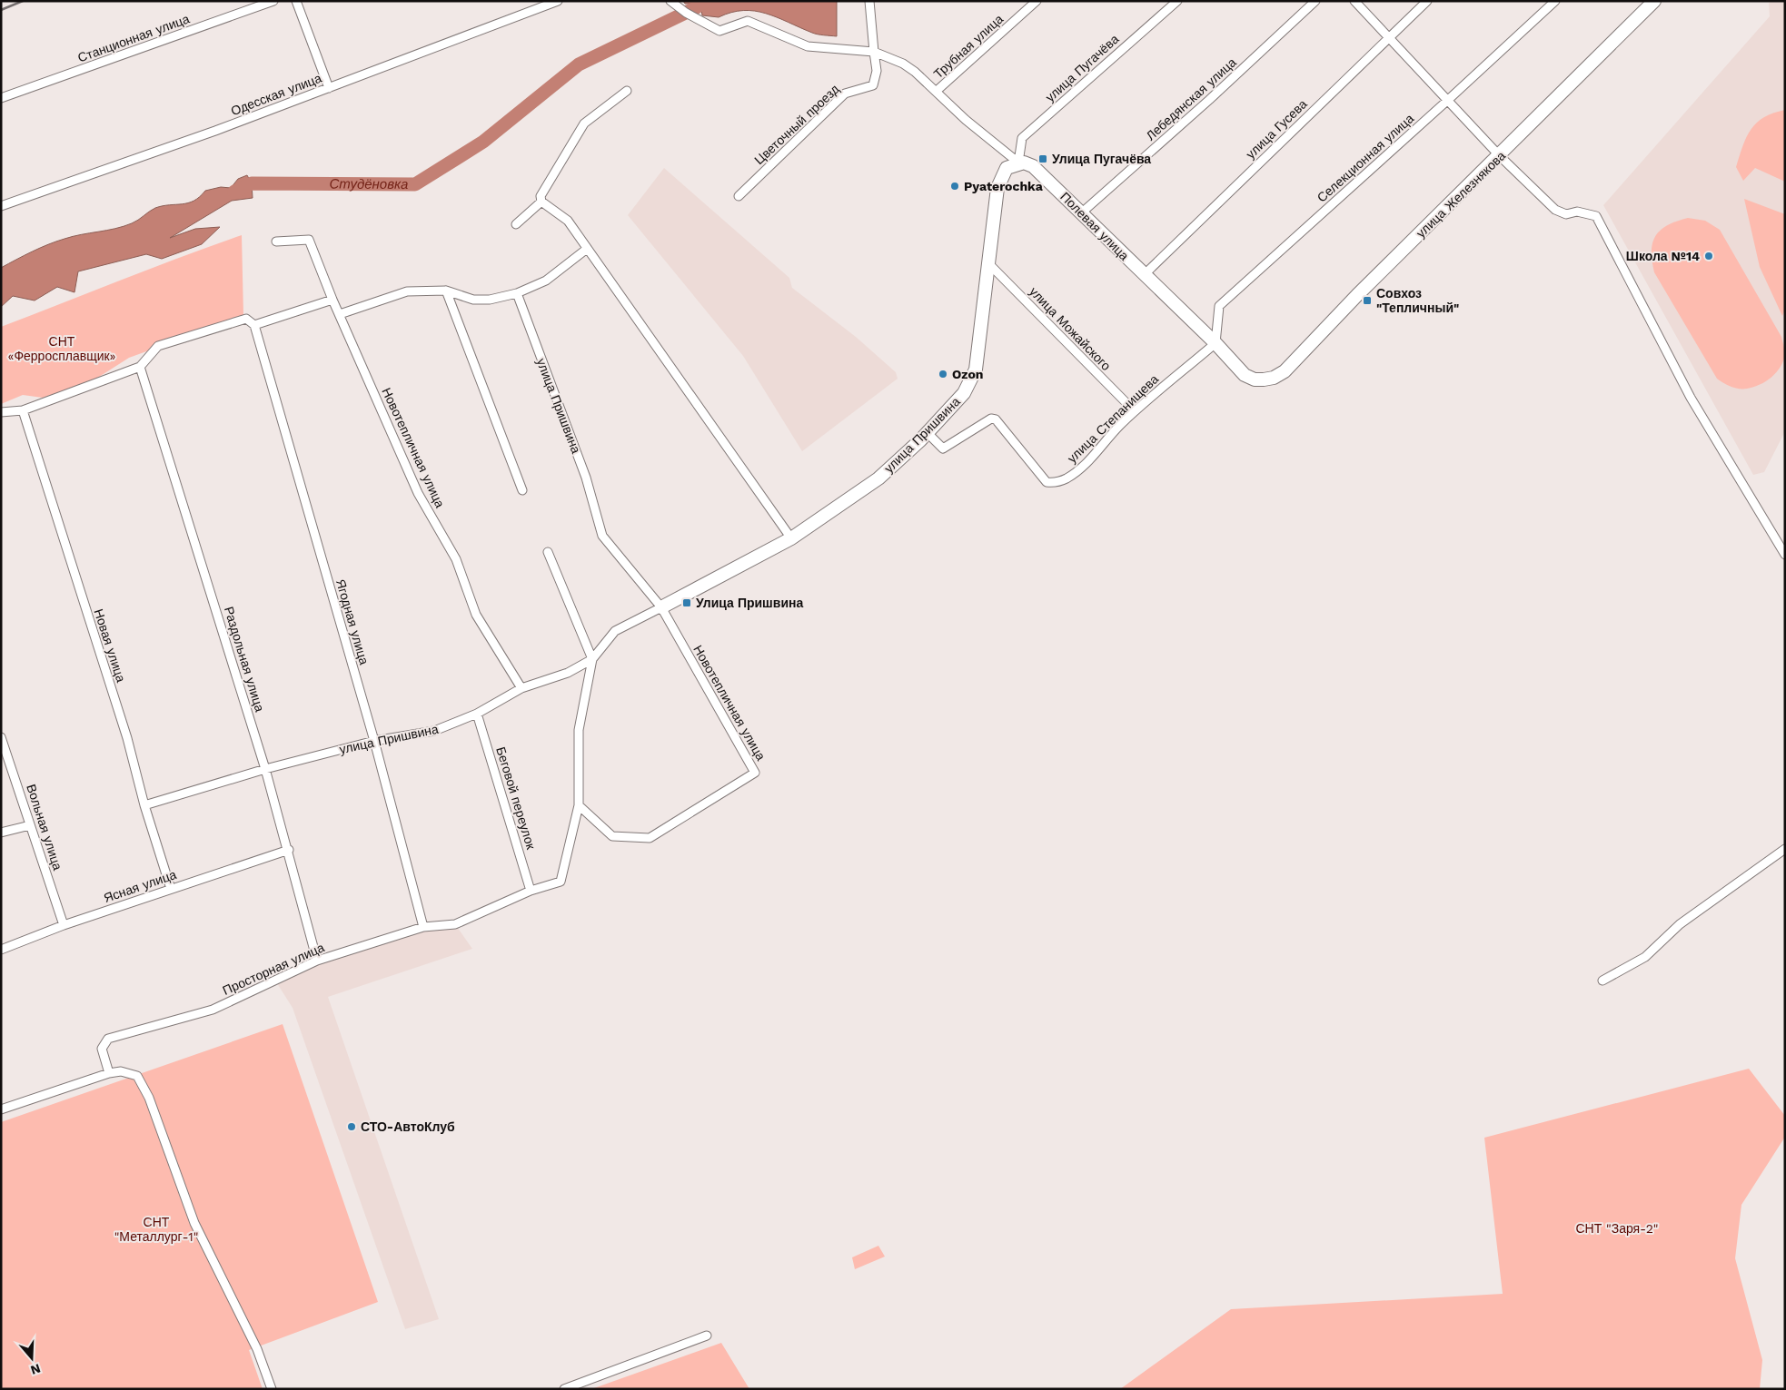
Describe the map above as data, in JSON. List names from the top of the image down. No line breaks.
{"streets":{"street":["Станционная улица","Трубная улица","улица Пугачёва","Одесская улица","Лебедянская улица","Цветочный проезд","улица Гусева","Селекционная улица","улица Железнякова","Полевая улица","улица Можайского","улица Пришвина","улица Степанищева","Новотепличная улица","Ягодная улица","Новая улица","Раздольная улица","Беговой переулок","Вольная улица","Ясная улица","Просторная улица"]},"crossings":[["Трубная улица","Полевая улица"],["улица Пугачёва","Полевая улица"],["улица Пугачёва","улица Пришвина"],["Лебедянская улица","Полевая улица"],["Цветочный проезд","Полевая улица"],["улица Гусева","Полевая улица"],["Селекционная улица","Полевая улица"],["Селекционная улица","улица Степанищева"],["улица Железнякова","Полевая улица"],["Полевая улица","улица Пришвина"],["Полевая улица","улица Степанищева"],["улица Можайского","улица Пришвина"],["улица Можайского","улица Степанищева"],["улица Пришвина","улица Степанищева"],["улица Пришвина","Новотепличная улица"],["улица Пришвина","Ягодная улица"],["улица Пришвина","Новая улица"],["улица Пришвина","Раздольная улица"],["улица Пришвина","Беговой переулок"],["Новотепличная улица","Просторная улица"],["Ягодная улица","Просторная улица"],["Новая улица","Ясная улица"],["Раздольная улица","Ясная улица"],["Раздольная улица","Просторная улица"],["Беговой переулок","Просторная улица"],["Вольная улица","Ясная улица"]],"water":["Студёновка"],"parks":["СНТ «Ферросплавщик»","СНТ \"Металлург-1\"","СНТ \"Заря-2\""],"places":{"transit":["Улица Пугачёва","Совхоз \"Тепличный\"","Улица Пришвина"],"other":["Pyaterochka","Школа №14","Ozon","СТО-АвтоКлуб"]},"north":"bottom"}
